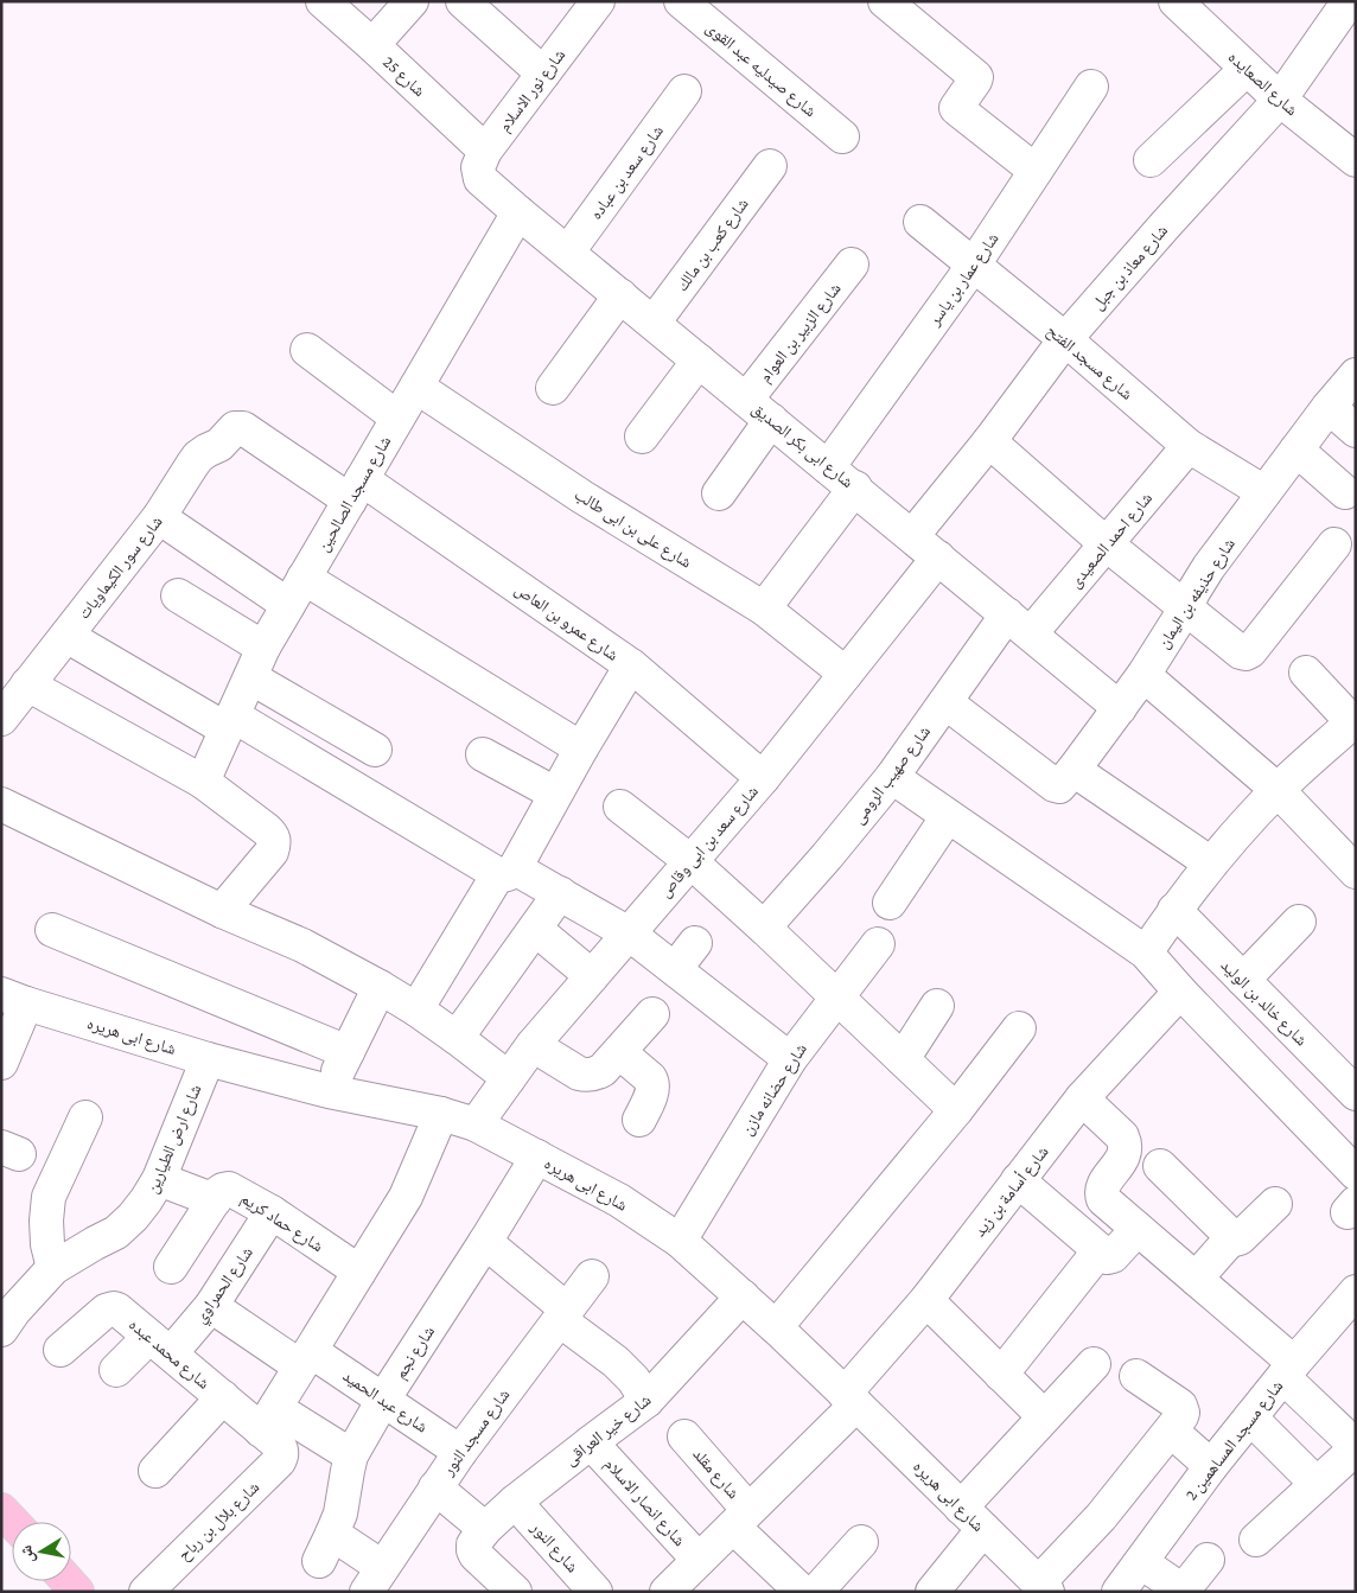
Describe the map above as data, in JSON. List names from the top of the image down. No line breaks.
{"streets":{"street":["شارع صيدليه عبد القوى","شارع 25","شارع الصعايده","شارع نور الاسلام","شارع سعد بن عباده","شارع كعب بن مالك","شارع معاذ بن جبل","شارع عمار بن ياسر","شارع الزبير بن العوام","شارع مسجد الفتح","شارع ابى بكر الصديق","شارع مسجد الصالحين","شارع على بن ابى طالب","شارع احمد الصعيدى","شارع سور الكيماويات","شارع حذيفه بن اليمان","شارع عمرو بن العاص","شارع صهيب الرومى","شارع سعد بن ابى وقاص","شارع خالد بن الوليد","شارع ابى هريره","شارع حضانه مازن","شارع ارض الطيارين","شارع أسامة بن زيد","شارع حماد كريم","شارع الحمراوي","شارع نجم","شارع محمد عبده","شارع عبد الحميد","شارع خير العراقى","شارع مسجد النور","شارع مسجد المساهمين 2","شارع مقلد","شارع انصار الاسلام","شارع بلال بن رباح","شارع النور"]},"crossings":[["شارع 25","شارع نور الاسلام"],["شارع الصعايده","شارع معاذ بن جبل"],["شارع نور الاسلام","شارع ابى بكر الصديق"],["شارع سعد بن عباده","شارع ابى بكر الصديق"],["شارع كعب بن مالك","شارع ابى بكر الصديق"],["شارع معاذ بن جبل","شارع مسجد الفتح"],["شارع معاذ بن جبل","شارع ابى بكر الصديق"],["شارع عمار بن ياسر","شارع مسجد الفتح"],["شارع عمار بن ياسر","شارع ابى بكر الصديق"],["شارع الزبير بن العوام","شارع ابى بكر الصديق"],["شارع مسجد الفتح","شارع احمد الصعيدى"],["شارع مسجد الفتح","شارع حذيفه بن اليمان"],["شارع ابى بكر الصديق","شارع مسجد الصالحين"],["شارع ابى بكر الصديق","شارع احمد الصعيدى"],["شارع ابى بكر الصديق","شارع حذيفه بن اليمان"],["شارع ابى بكر الصديق","شارع صهيب الرومى"],["شارع ابى بكر الصديق","شارع سعد بن ابى وقاص"],["شارع مسجد الصالحين","شارع على بن ابى طالب"],["شارع مسجد الصالحين","شارع عمرو بن العاص"],["شارع على بن ابى طالب","شارع سعد بن ابى وقاص"],["شارع احمد الصعيدى","شارع صهيب الرومى"],["شارع سور الكيماويات","شارع عمرو بن العاص"],["شارع عمرو بن العاص","شارع سعد بن ابى وقاص"],["شارع سعد بن ابى وقاص","شارع ابى هريره"],["شارع ابى هريره","شارع حضانه مازن"],["شارع ابى هريره","شارع ارض الطيارين"],["شارع ابى هريره","شارع أسامة بن زيد"],["شارع ابى هريره","شارع نجم"],["شارع ابى هريره","شارع خير العراقى"],["شارع ابى هريره","شارع بلال بن رباح"],["شارع حماد كريم","شارع الحمراوي"],["شارع حماد كريم","شارع بلال بن رباح"],["شارع الحمراوي","شارع محمد عبده"],["شارع الحمراوي","شارع عبد الحميد"],["شارع نجم","شارع محمد عبده"],["شارع نجم","شارع عبد الحميد"],["شارع نجم","شارع مسجد النور"],["شارع محمد عبده","شارع بلال بن رباح"],["شارع عبد الحميد","شارع مسجد النور"],["شارع عبد الحميد","شارع بلال بن رباح"],["شارع خير العراقى","شارع انصار الاسلام"],["شارع خير العراقى","شارع النور"]],"north":"left"}
